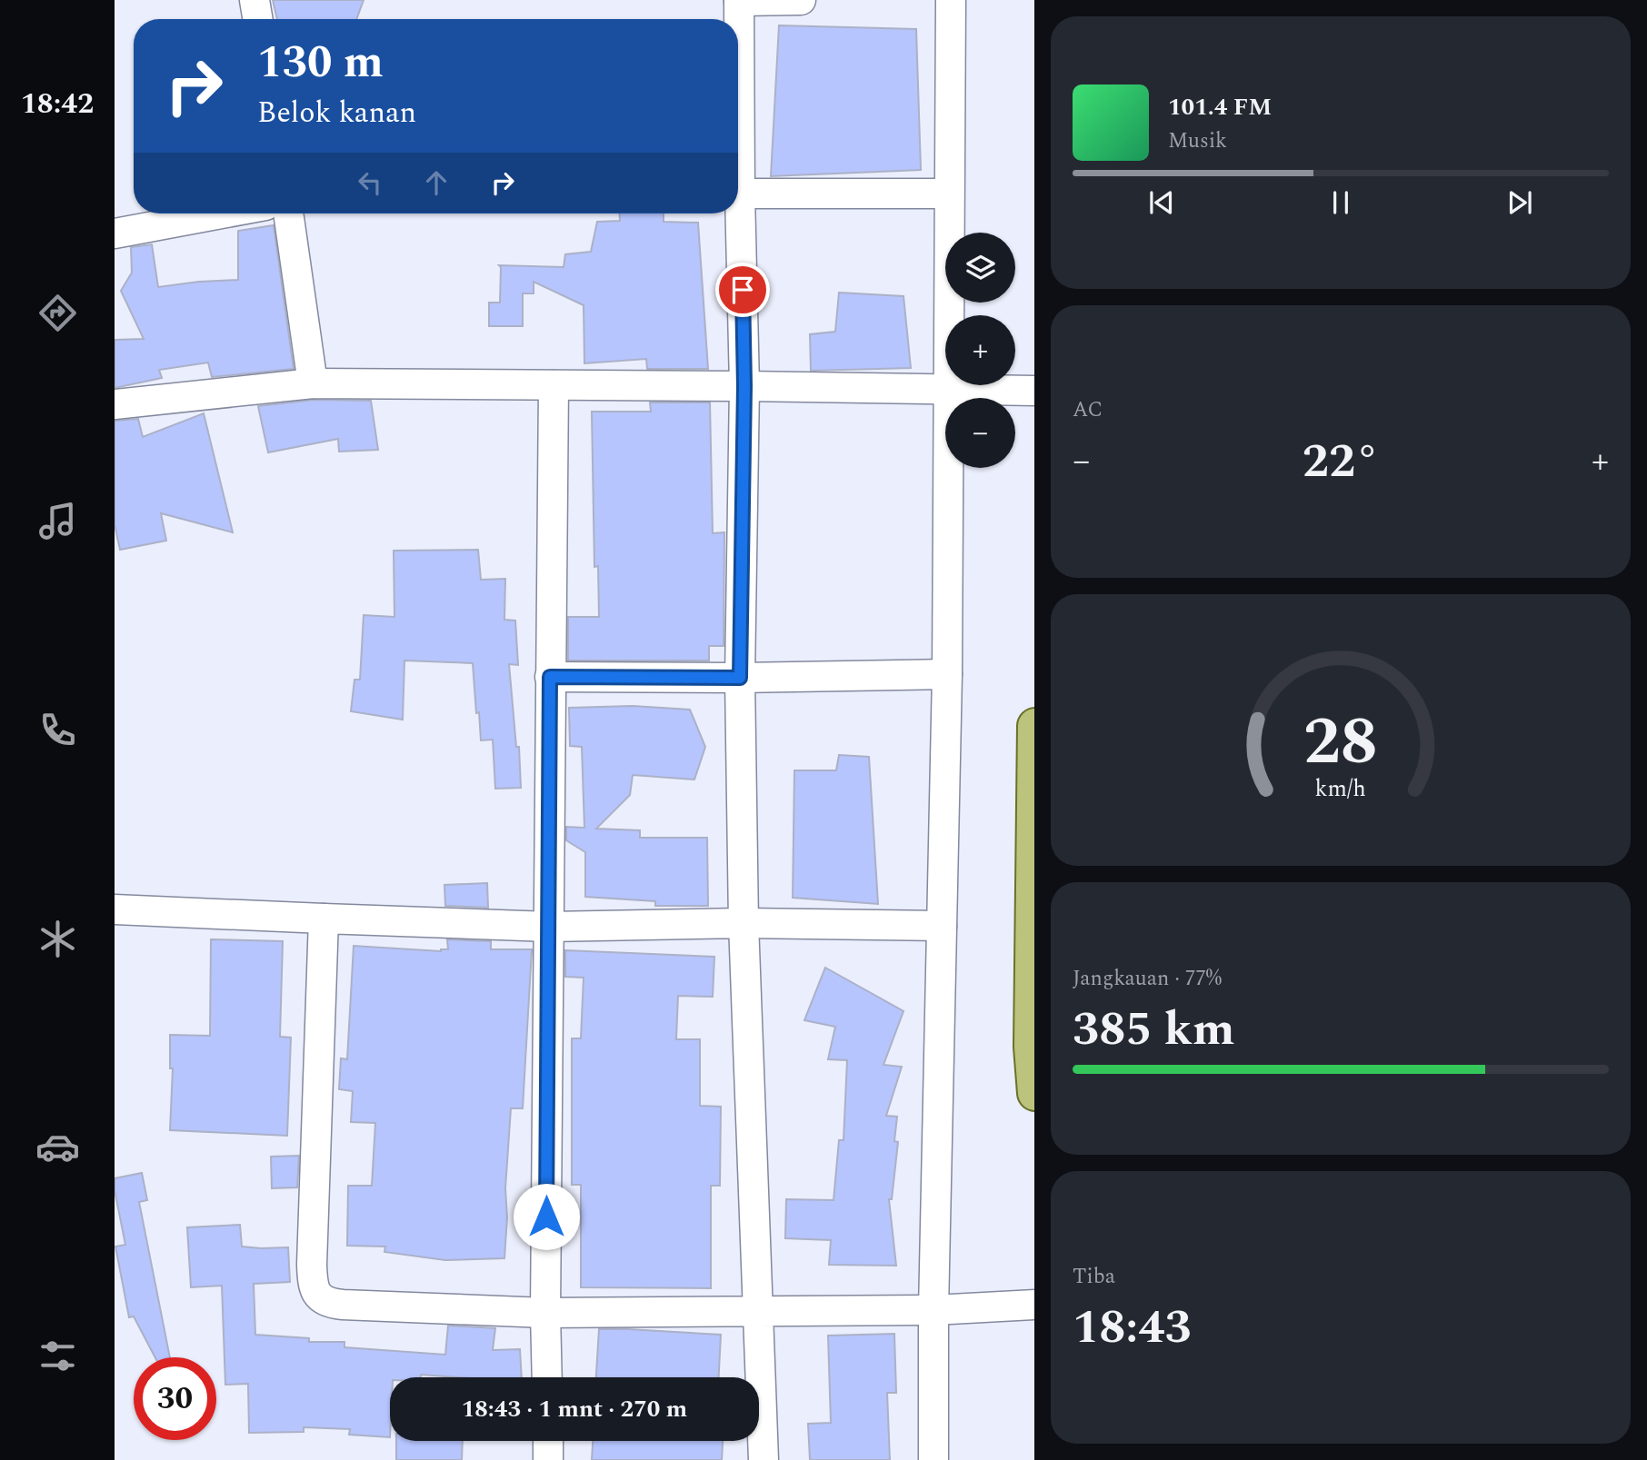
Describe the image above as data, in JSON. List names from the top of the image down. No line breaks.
{"page":{"tabs":"18:42","turn":["130 m","Belok kanan"],"song":["101.4 FM","Musik"],"map_buttons":["+","−"],"tile":["AC",["Jangkauan · 77%","385 km"],["Tiba","18:43"]],"heat":["−","22°","+"],"limit":"30","trip":"18:43 · 1 mnt · 270 m","gauge":["28","km/h"]}}
